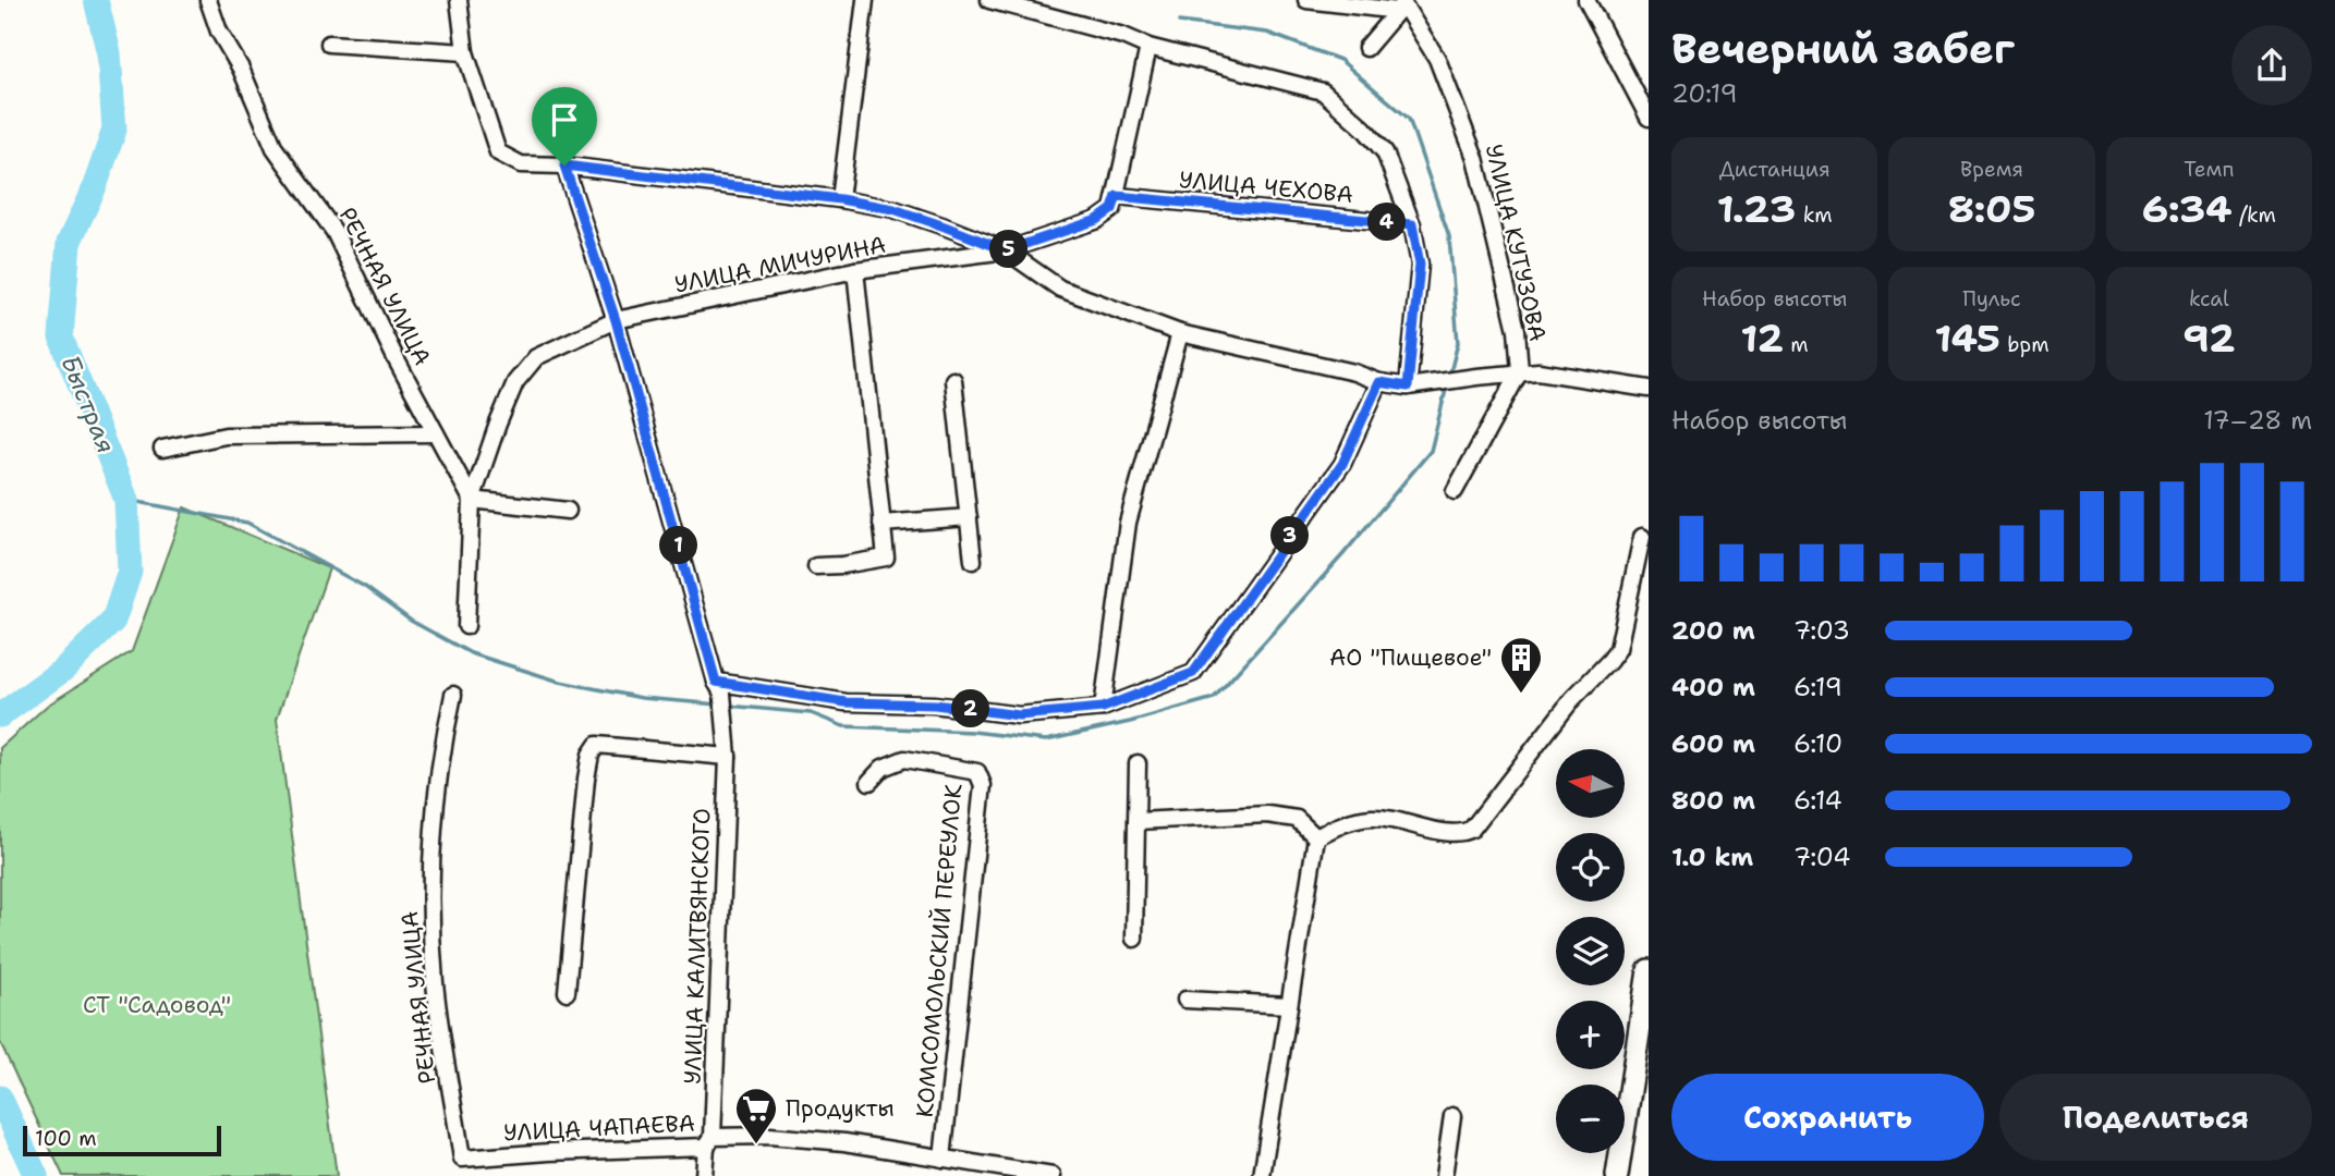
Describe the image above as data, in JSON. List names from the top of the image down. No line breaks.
{"streets":{"street":["УЛИЦА ЧЕХОВА","УЛИЦА КУТУЗОВА","УЛИЦА МИЧУРИНА","РЕЧНАЯ УЛИЦА","УЛИЦА КАЛИТВЯНСКОГО","КОМСОМОЛЬСКИЙ ПЕРЕУЛОК","УЛИЦА ЧАПАЕВА"]},"crossings":[["УЛИЦА МИЧУРИНА","РЕЧНАЯ УЛИЦА"],["УЛИЦА МИЧУРИНА","УЛИЦА КАЛИТВЯНСКОГО"],["РЕЧНАЯ УЛИЦА","УЛИЦА ЧАПАЕВА"],["УЛИЦА КАЛИТВЯНСКОГО","УЛИЦА ЧАПАЕВА"],["КОМСОМОЛЬСКИЙ ПЕРЕУЛОК","УЛИЦА ЧАПАЕВА"]],"water":["Быстрая"],"parks":["СТ \"Садовод\""],"places":{"building":["АО \"Пищевое\""],"supermarket":["Продукты"]},"scale_bar":"100 m","north":"left","page":{"heading":["Вечерний забег","20:19"],"stats":[["Дистанция","1.23 km"],["Время","8:05"],["Темп","6:34 /km"],["Набор высоты","12 m"],["Пульс","145 bpm"],["kcal","92"]],"pins":["4","5","3","1","2"],"chart":["Набор высоты","17–28 m"],"list":[{"name":"200 m","note":"7:03"},{"name":"400 m","note":"6:19"},{"name":"600 m","note":"6:10"},{"name":"800 m","note":"6:14"},{"name":"1.0 km","note":"7:04"}],"map_buttons":["+","−"],"buttons":["Сохранить","Поделиться"],"scale":"100 m"}}
